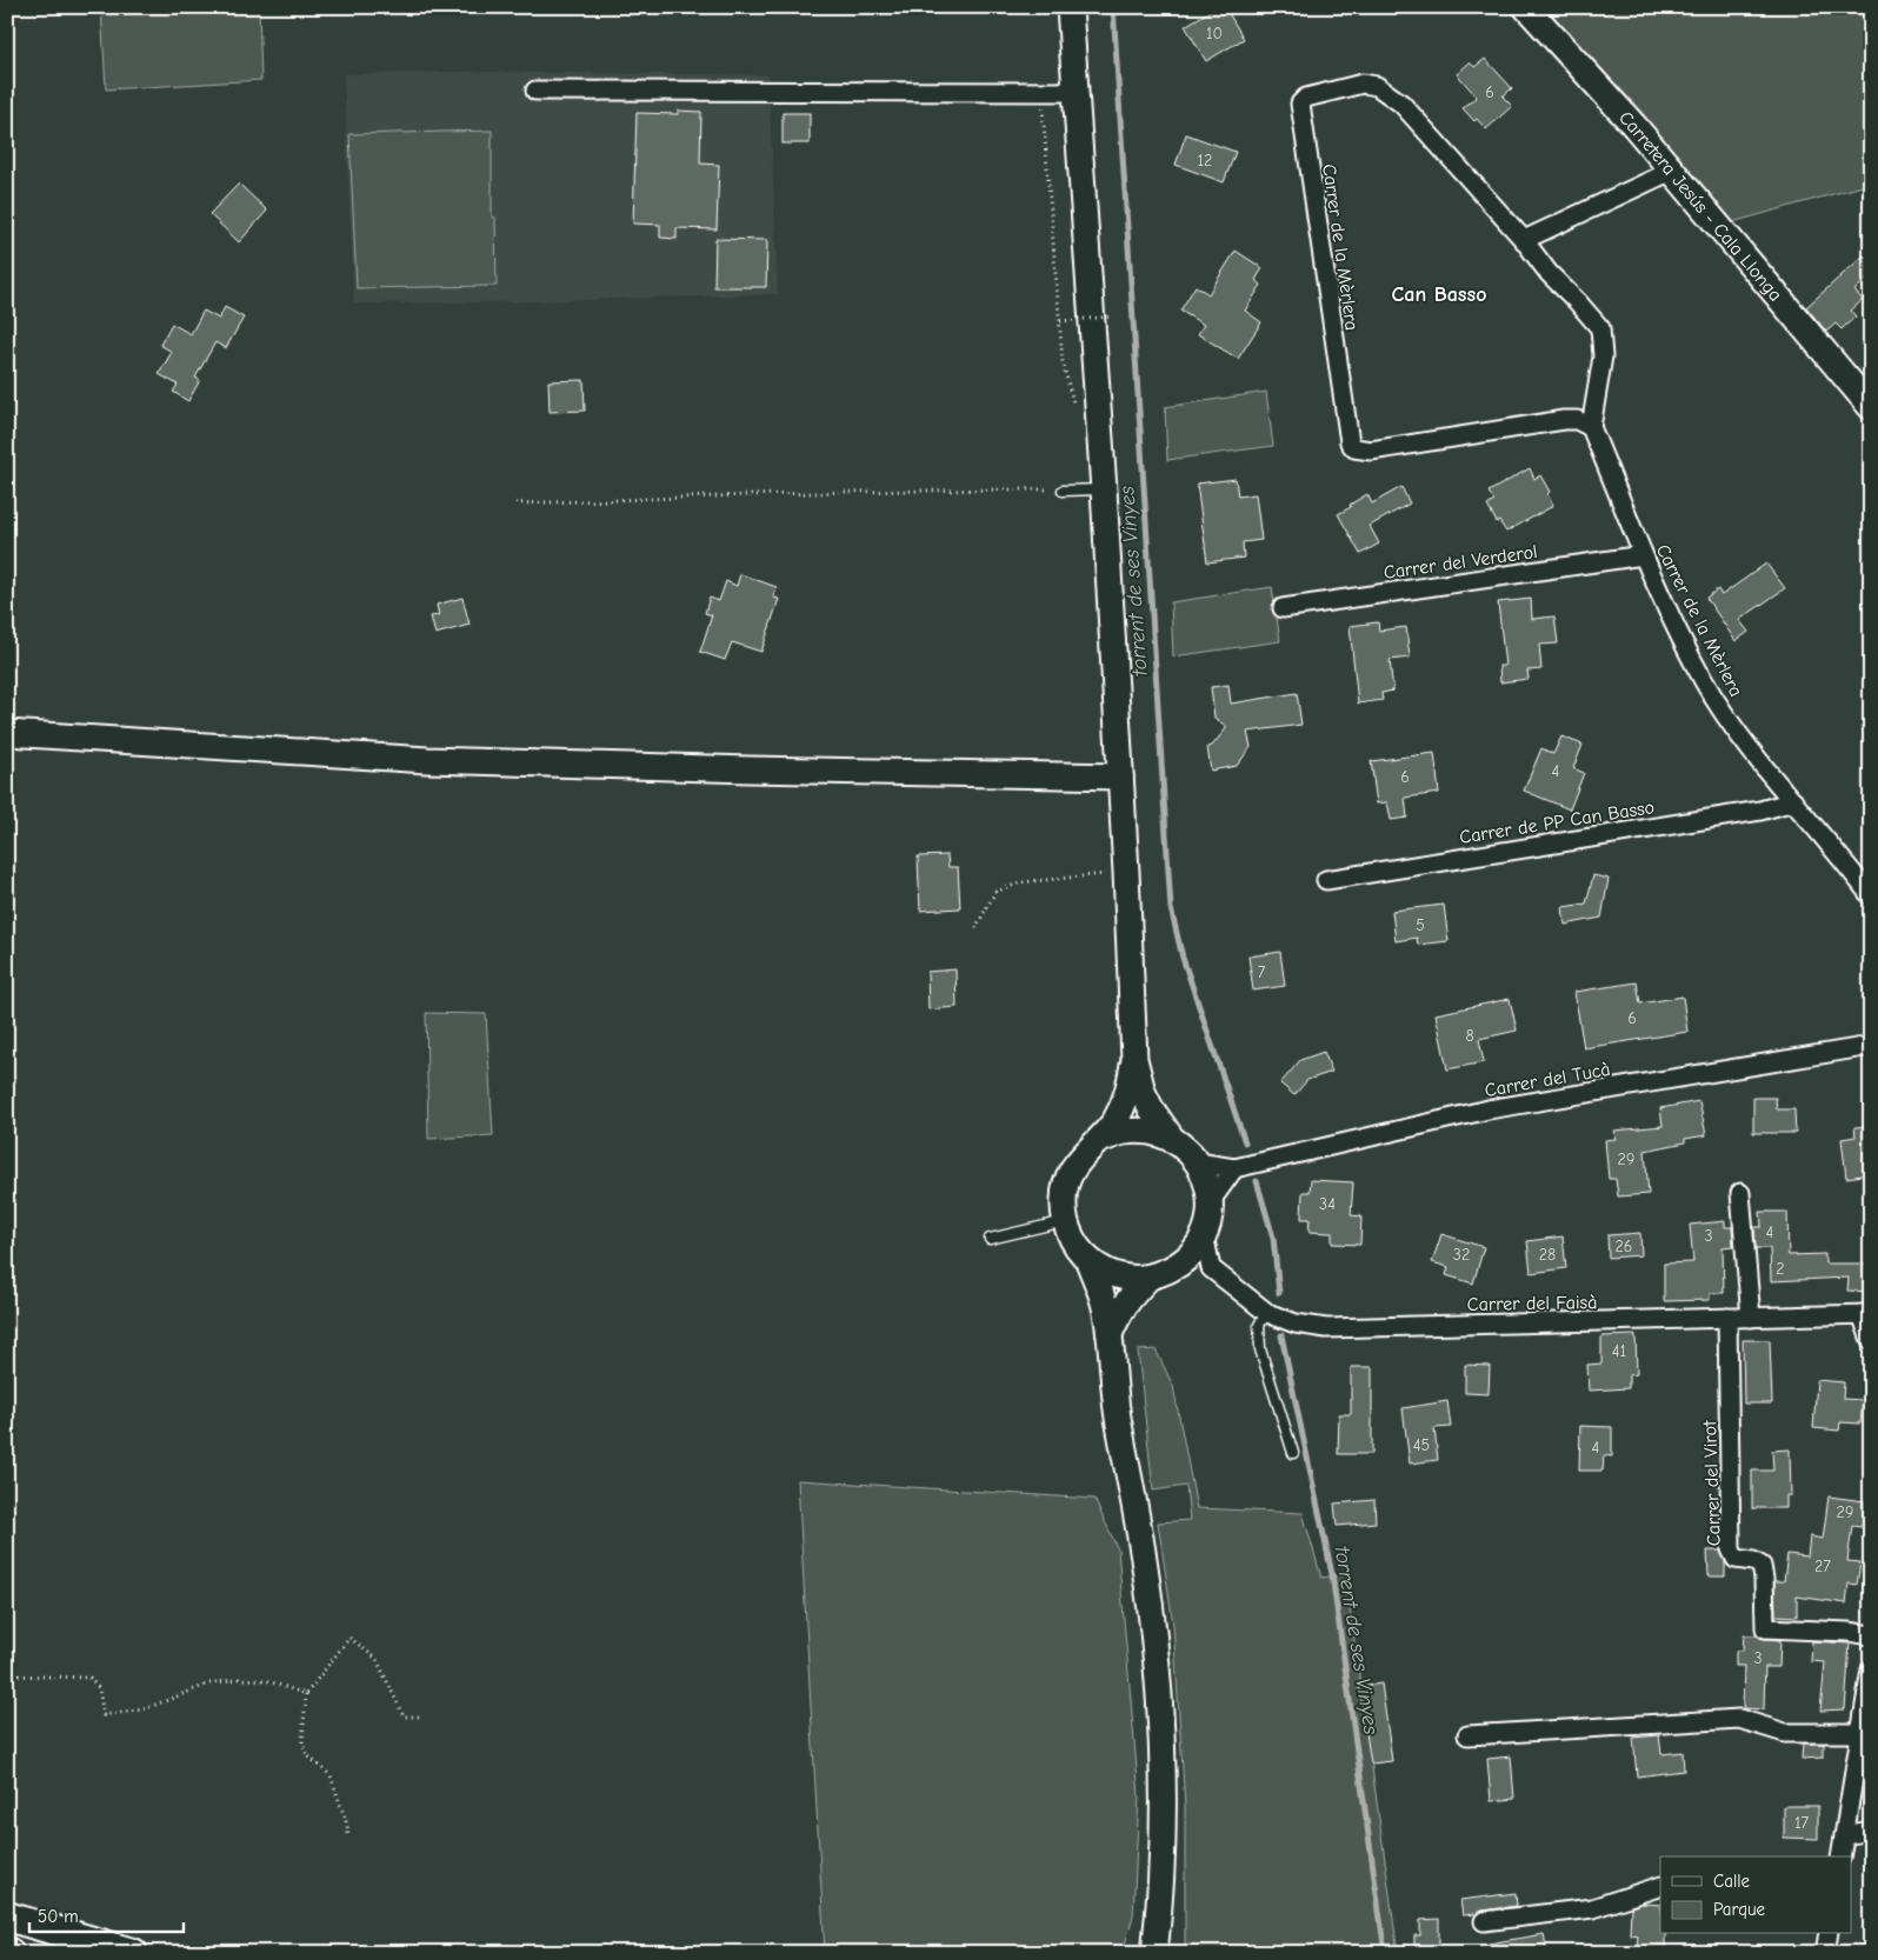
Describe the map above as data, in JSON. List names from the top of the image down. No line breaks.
{"streets":{"main road":["Carretera Jesús - Cala Llonga"],"street":["Carrer de la Mèrlera","Carrer del Verderol","Carrer de PP Can Basso","Carrer del Tucà","Carrer del Faisà","Carrer del Virot"]},"crossings":[["Carrer de la Mèrlera","Carrer del Verderol"],["Carrer de la Mèrlera","Carrer de PP Can Basso"],["Carrer del Faisà","Carrer del Virot"]],"districts":["Can Basso"],"water":["torrent de ses Vinyes"],"house_numbers":["10","6","12","4","6","5","7","6","8","29","34","4","3","26","32","28","2","41","45","4","29","27","3","17"],"legend":["Calle","Parque"],"scale_bar":"50 m"}
